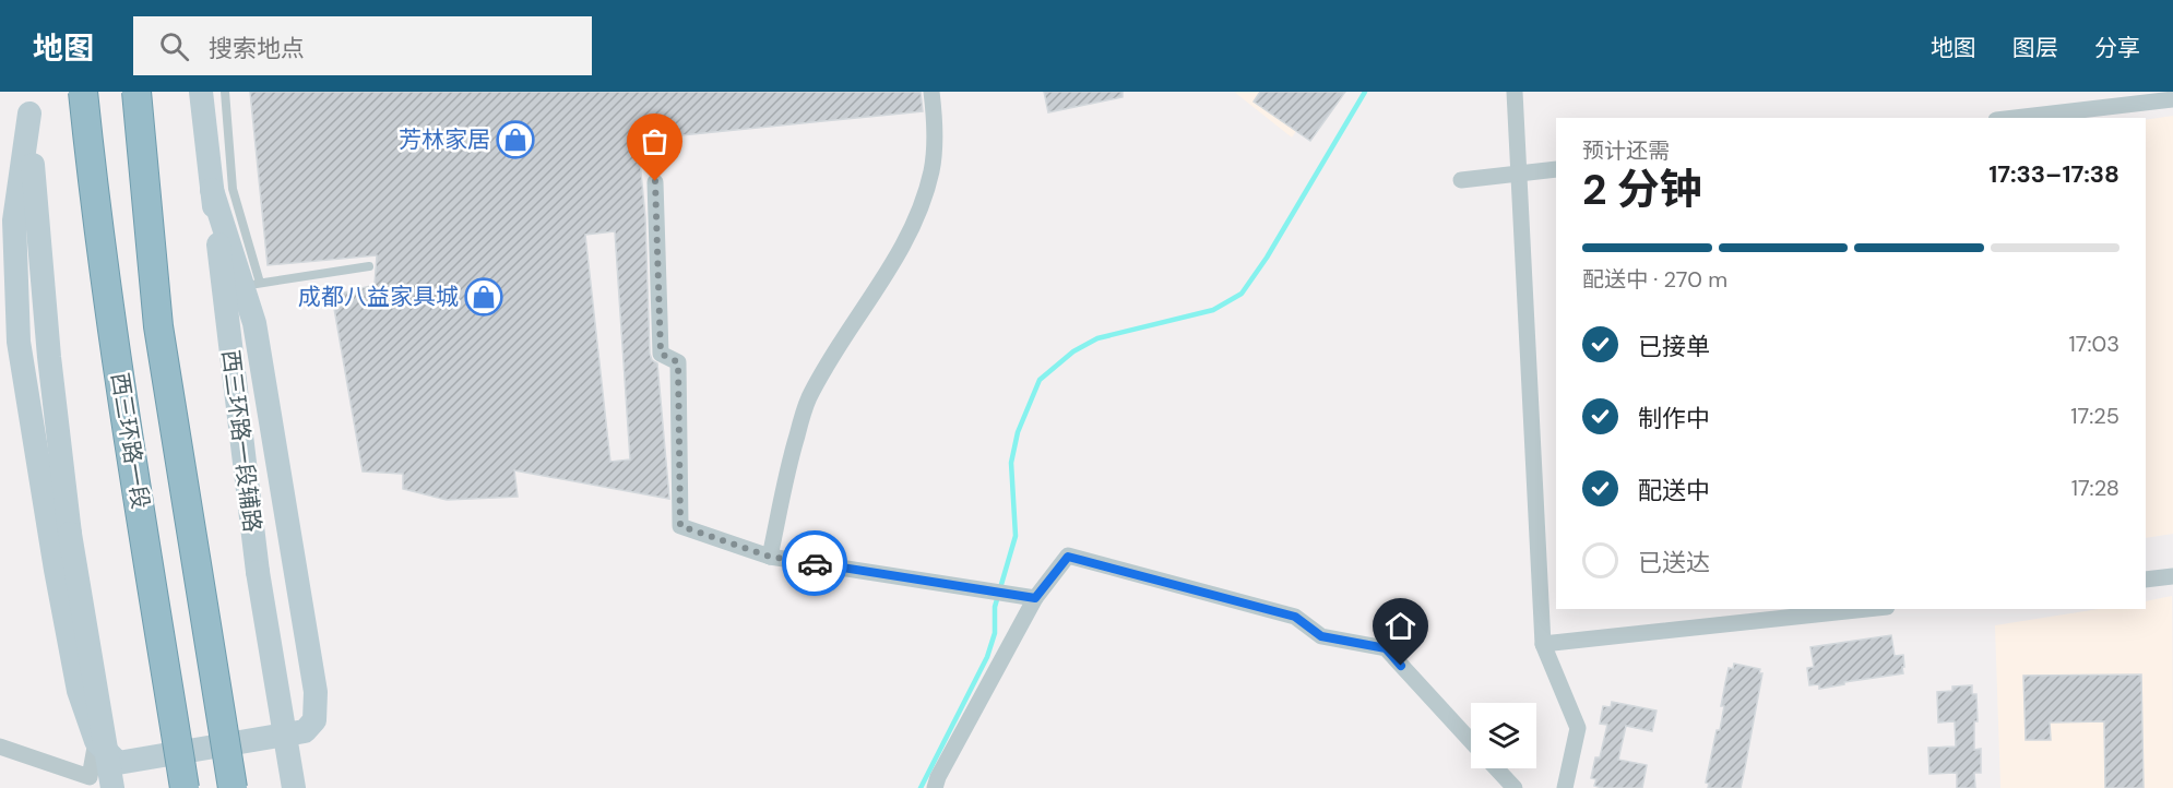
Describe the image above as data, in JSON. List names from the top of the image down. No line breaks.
{"streets":{"highway":["西三环路一段"],"main road":["西三环路一段辅路"]},"places":{"shop":["芳林家居","成都八益家具城"]},"page":{"header":"地图","search":"搜索地点","nav":["地图","图层","分享"],"heading":["2 分钟","预计还需","17:33–17:38"],"bar":"配送中 · 270 m","list":[["已接单","17:03"],["制作中","17:25"],["配送中","17:28"],"已送达"]}}
